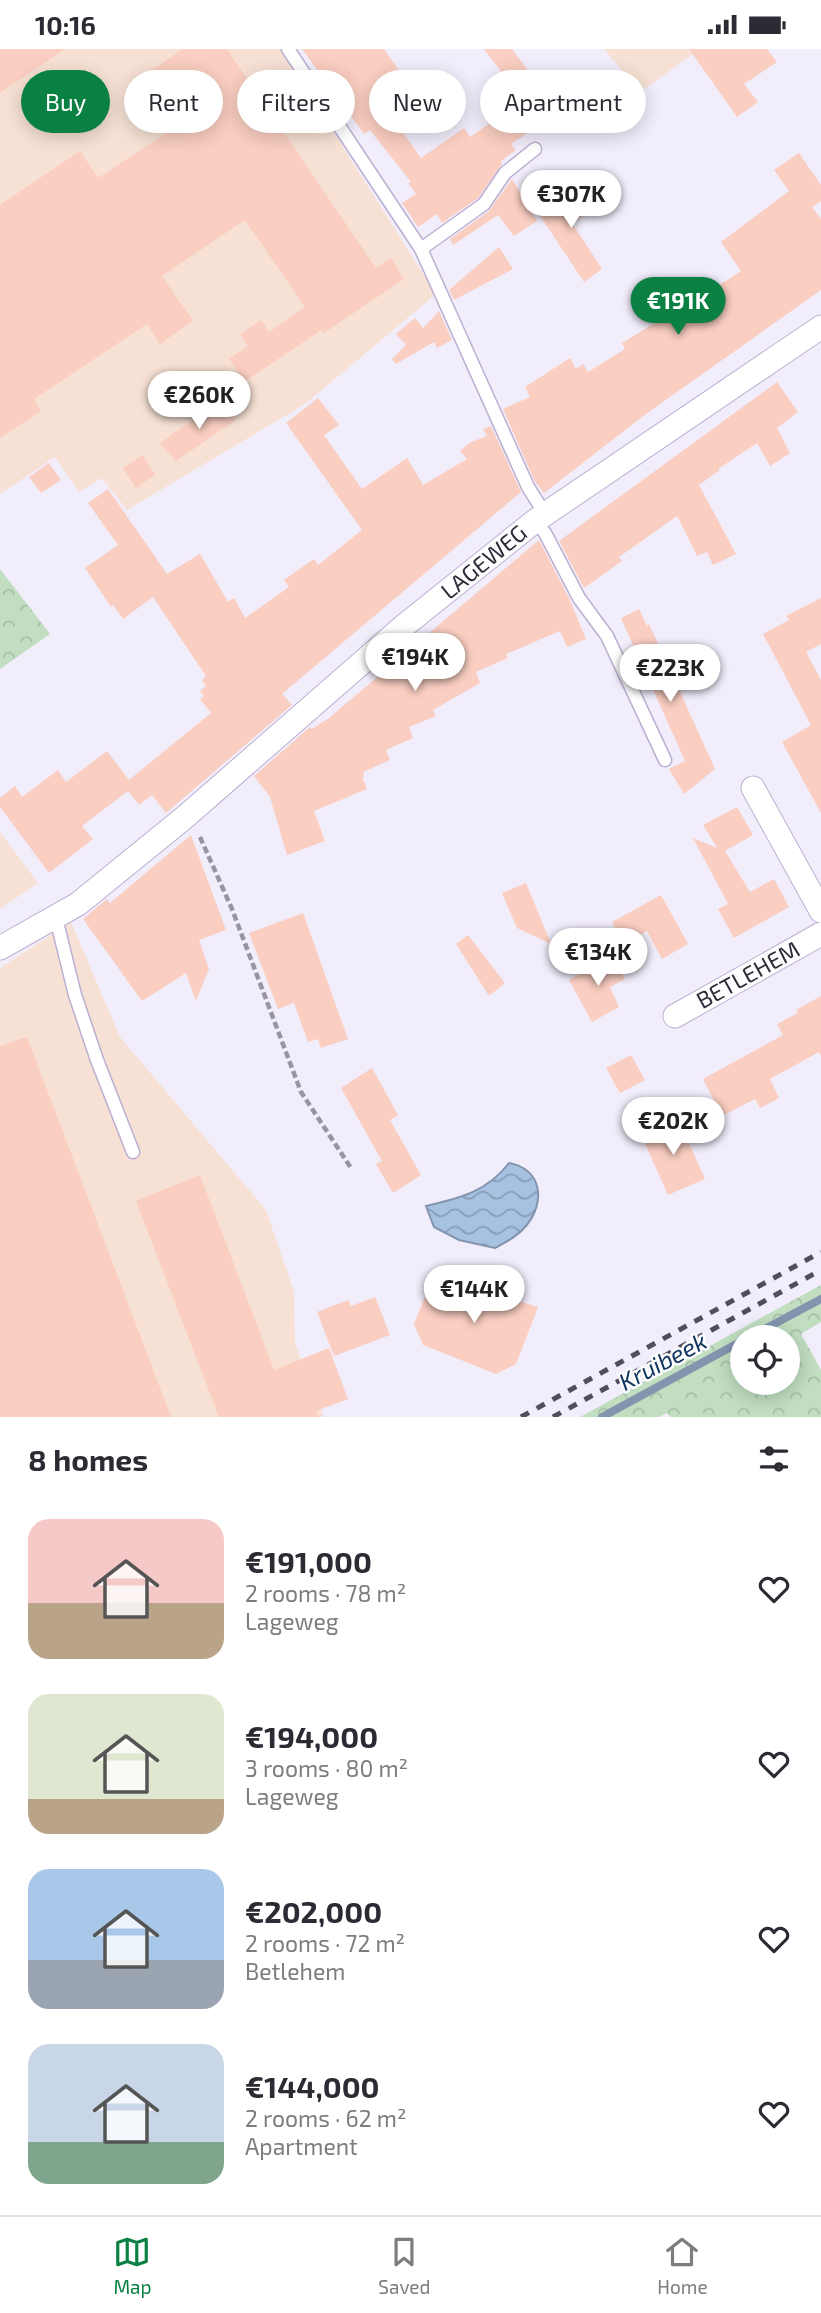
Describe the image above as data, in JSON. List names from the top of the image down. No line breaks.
{"streets":{"street":["LAGEWEG","BETLEHEM"]},"water":["Kruibeek"],"page":{"status":"10:16","chip":["Buy","Rent","Filters","New","Apartment"],"price":["€307K","€191K","€260K","€194K","€223K","€134K","€202K","€144K"],"heading":"8 homes","list":[{"name":"€191,000","note":"2 rooms · 78 m² · Lageweg"},{"name":"€194,000","note":"3 rooms · 80 m² · Lageweg"},{"name":"€202,000","note":"2 rooms · 72 m² · Betlehem"},{"name":"€144,000","note":"2 rooms · 62 m² · Apartment"}],"tabs":["Map","Saved","Home"]}}
